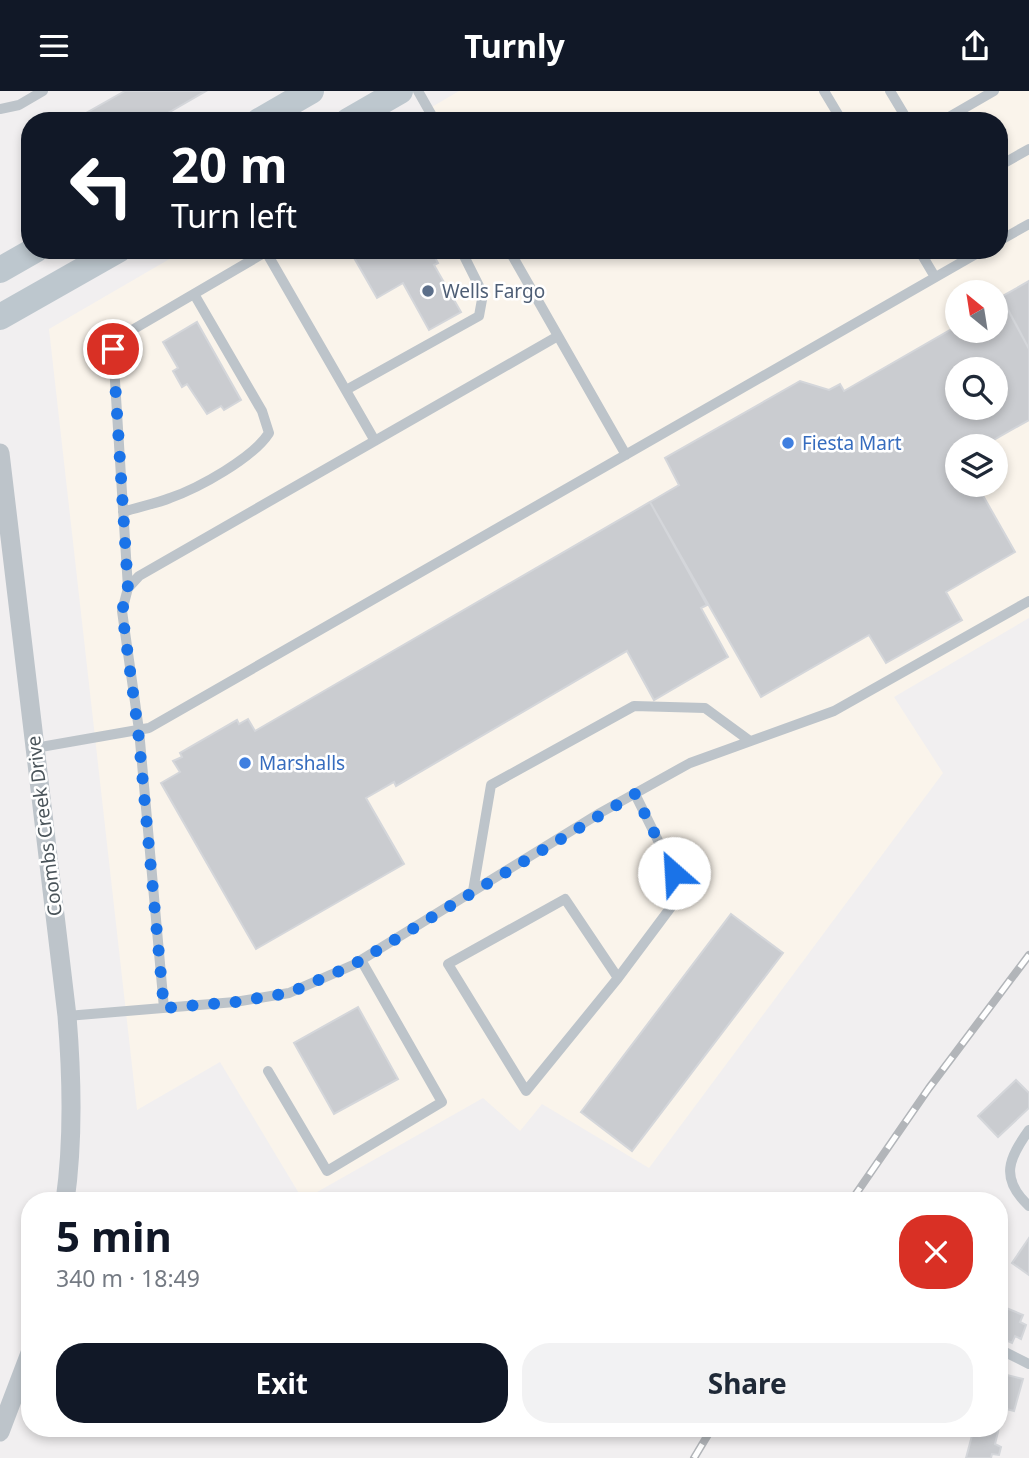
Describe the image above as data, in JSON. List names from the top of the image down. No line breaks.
{"streets":{"street":["Coombs Creek Drive"]},"places":["Wells Fargo","Fiesta Mart","Marshalls"],"north":"top left","page":{"header":"Turnly","turn":["20 m","Turn left"],"heading":["5 min","340 m · 18:49"],"buttons":["Exit","Share"]}}
